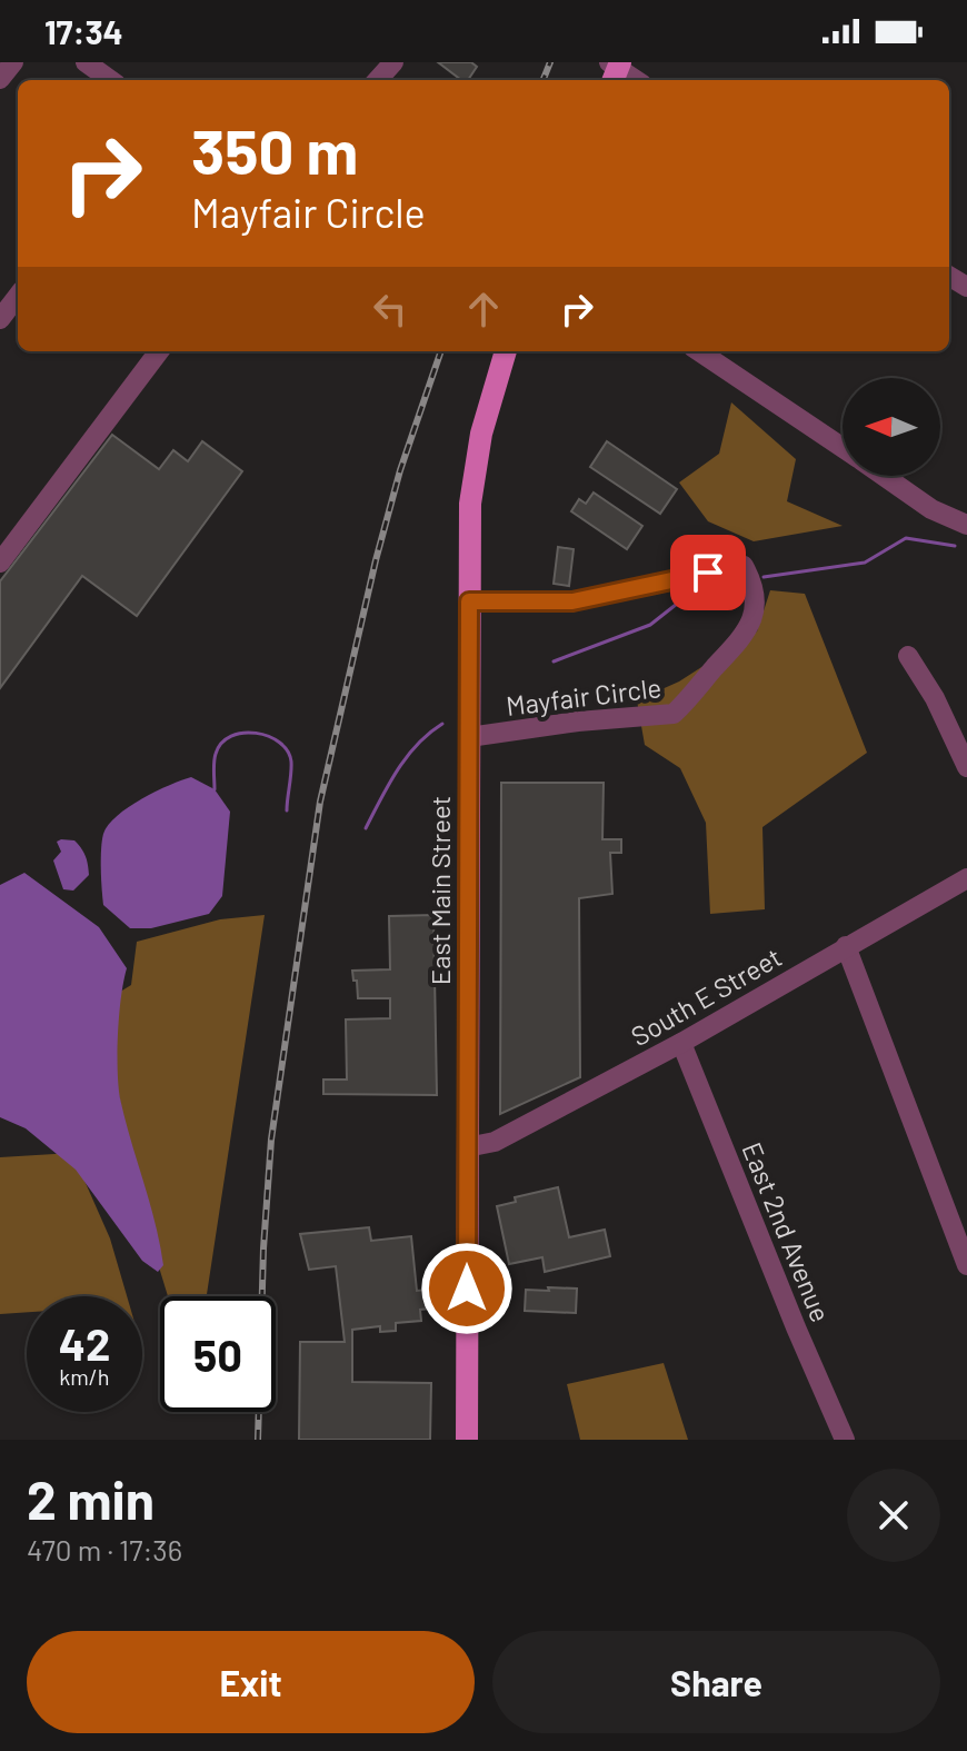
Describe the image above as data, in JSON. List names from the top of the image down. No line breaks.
{"streets":{"main road":["East Main Street"],"street":["Mayfair Circle","South E Street","East 2nd Avenue"]},"crossings":[["Mayfair Circle","East Main Street"],["East Main Street","South E Street"],["South E Street","East 2nd Avenue"]],"north":"left","page":{"status":"17:34","turn":["350 m","Mayfair Circle"],"speed":"42 km/h","limit":"50","heading":["2 min","470 m · 17:36"],"buttons":["Exit","Share"]}}
